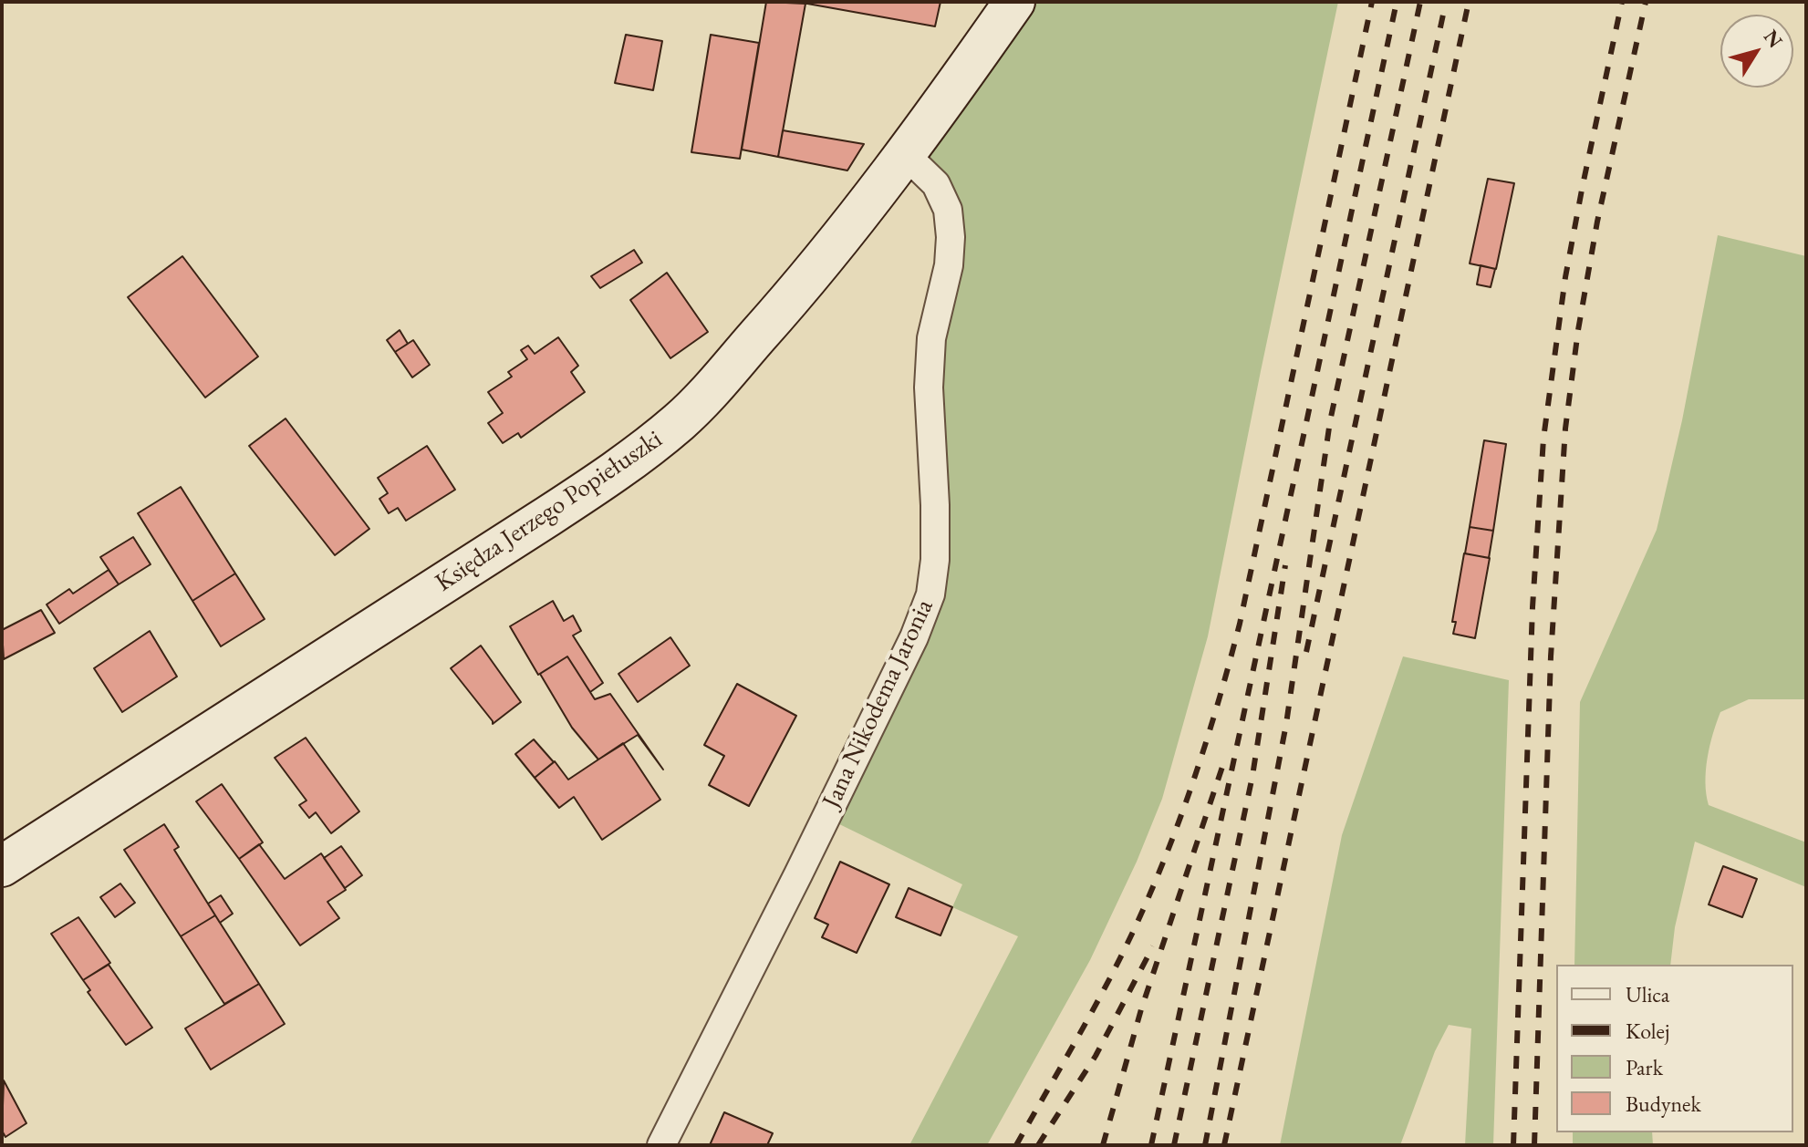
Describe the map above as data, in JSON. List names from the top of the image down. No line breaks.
{"streets":{"main road":["Księdza Jerzego Popiełuszki"],"street":["Jana Nikodema Jaronia"]},"crossings":[["Księdza Jerzego Popiełuszki","Jana Nikodema Jaronia"]],"legend":["Ulica","Kolej","Park","Budynek"],"north":"top right"}
